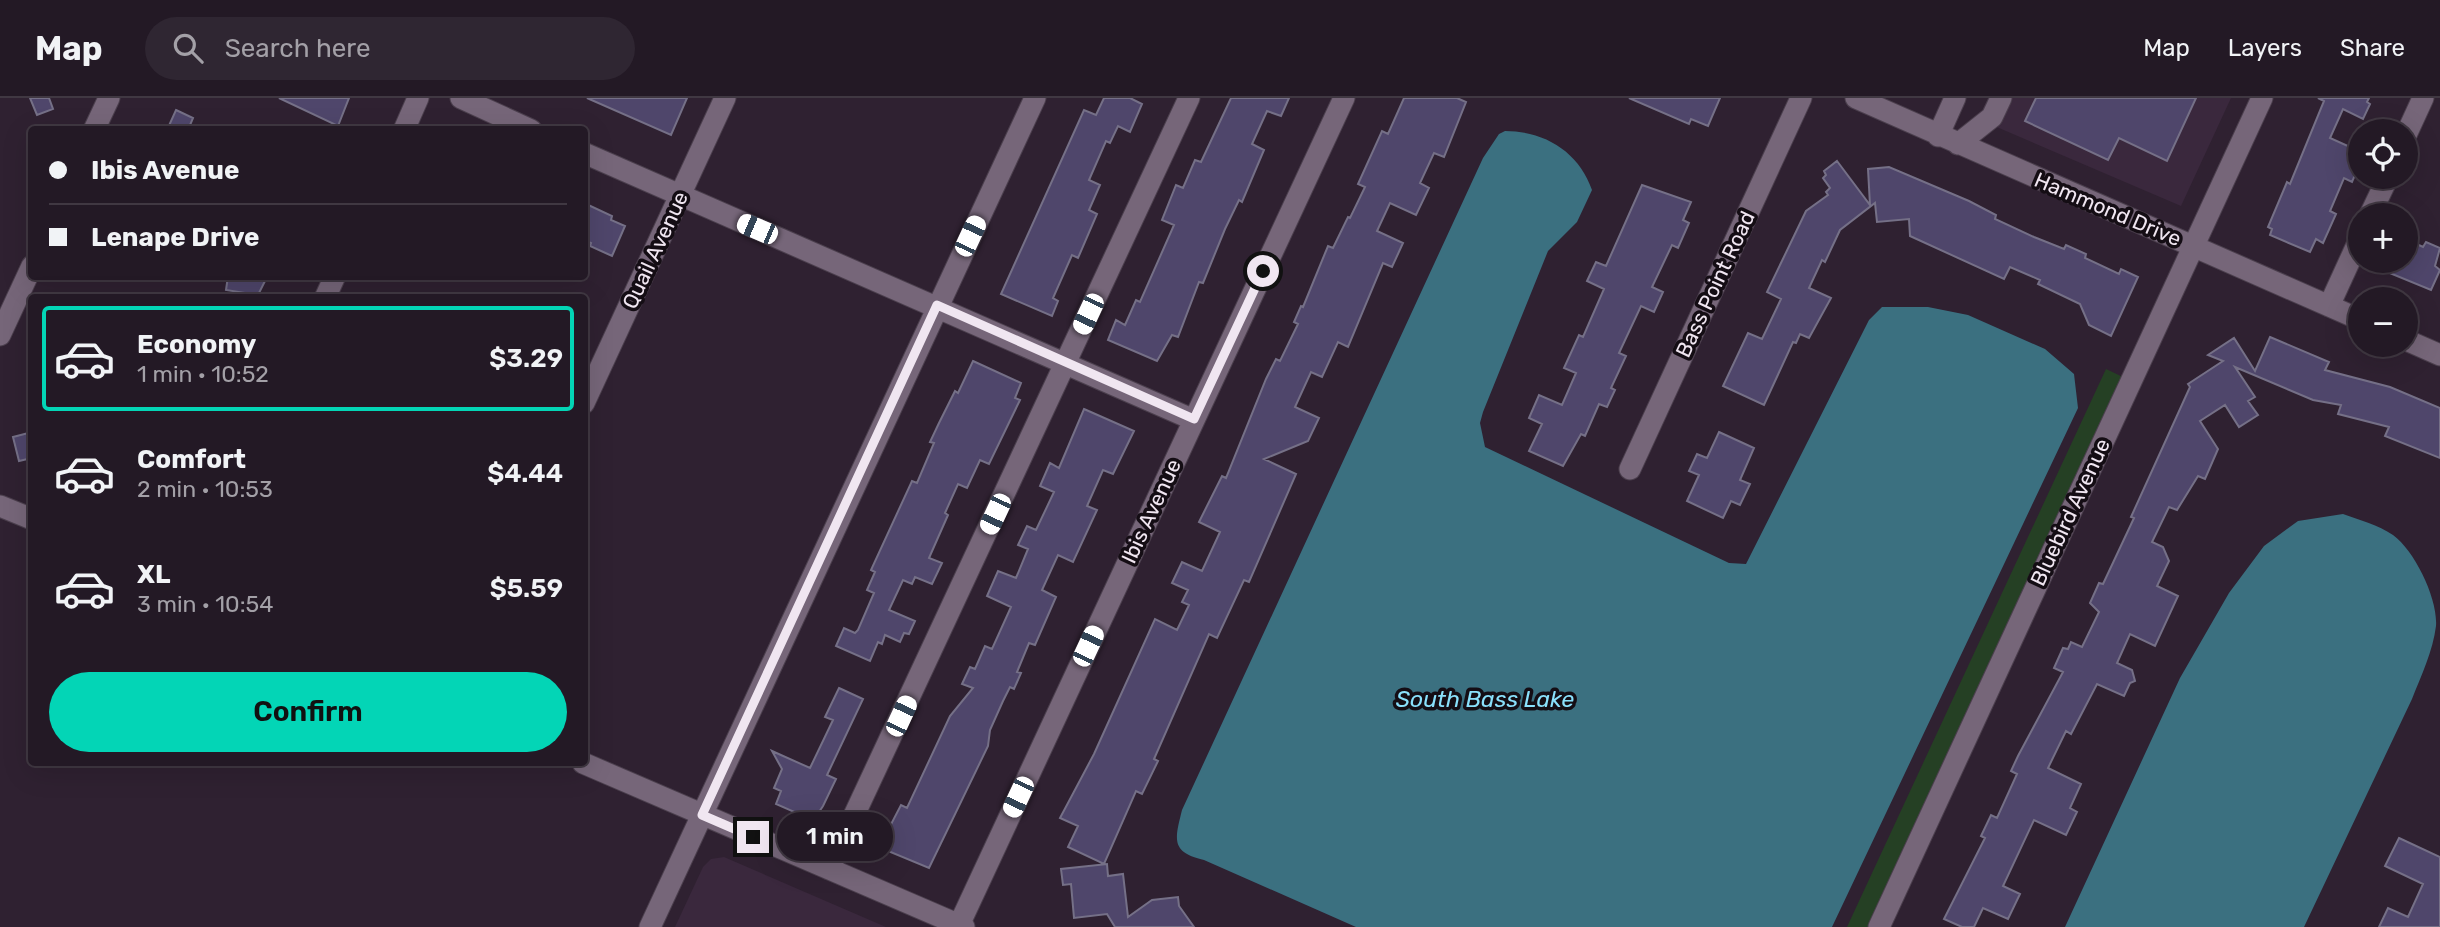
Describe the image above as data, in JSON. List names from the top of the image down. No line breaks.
{"streets":{"street":["Hammond Drive","Quail Avenue","Bass Point Road","Ibis Avenue","Bluebird Avenue"]},"crossings":[["Hammond Drive","Bluebird Avenue"]],"water":["South Bass Lake"],"page":{"header":"Map","search":"Search here","nav":["Map","Layers","Share"],"map_buttons":["+","−"],"banner":["Ibis Avenue","Lenape Drive"],"list":[{"name":"Economy","note":"1 min · 10:52","value":"$3.29"},{"name":"Comfort","note":"2 min · 10:53","value":"$4.44"},{"name":"XL","note":"3 min · 10:54","value":"$5.59"}],"buttons":"Confirm","bubble":"1 min"}}
